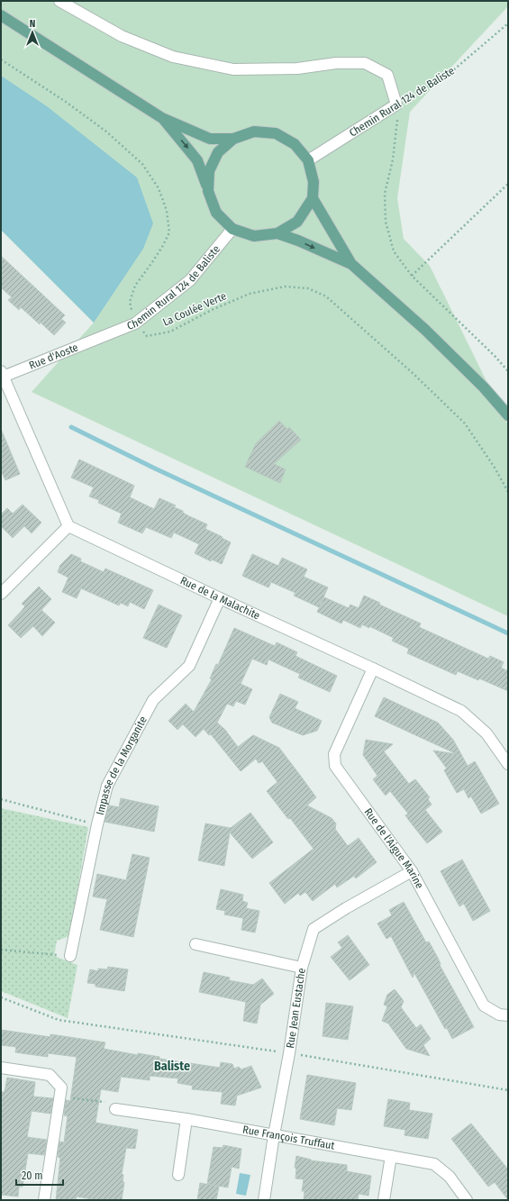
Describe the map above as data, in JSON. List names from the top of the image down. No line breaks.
{"streets":{"street":["Chemin Rural 124 de Baliste","Rue d'Aoste","Rue de la Malachite","Impasse de la Morganite","Rue de l'Aigue Marine","Rue Jean Eustache","Rue François Truffaut"],"path":["La Coulée Verte"]},"crossings":[["Chemin Rural 124 de Baliste","La Coulée Verte"],["Chemin Rural 124 de Baliste","Rue d'Aoste"],["Rue de la Malachite","Impasse de la Morganite"],["Rue de la Malachite","Rue de l'Aigue Marine"],["Rue de l'Aigue Marine","Rue Jean Eustache"],["Rue Jean Eustache","Rue François Truffaut"]],"districts":["Baliste"],"scale_bar":"20 m","north":"top"}
